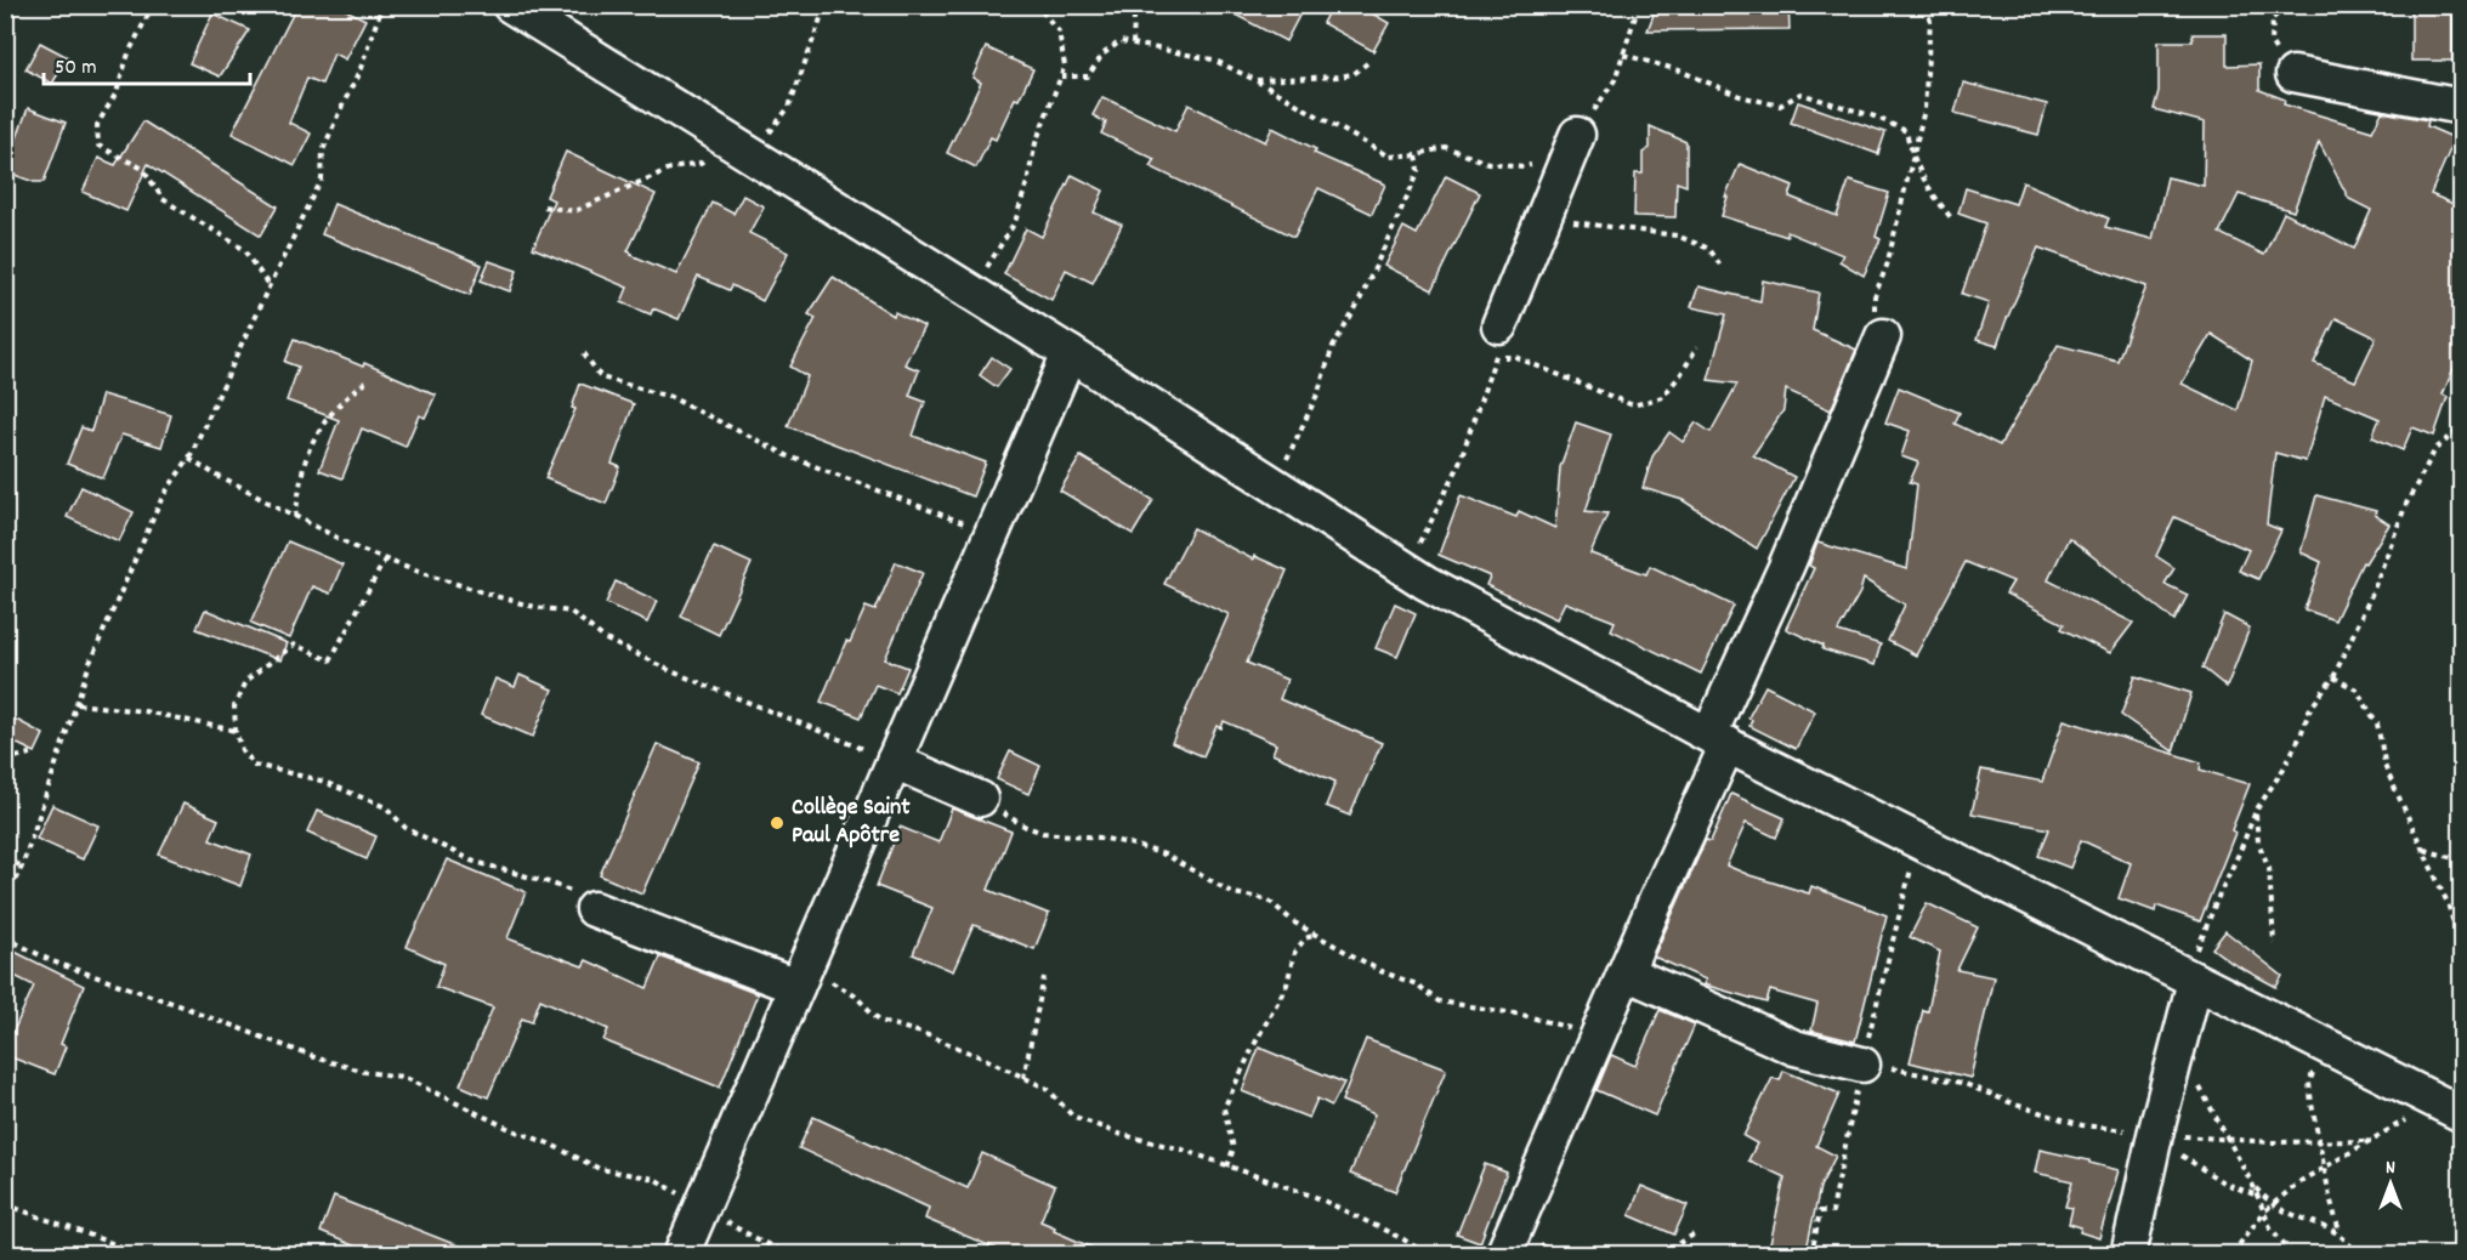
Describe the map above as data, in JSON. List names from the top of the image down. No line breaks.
{"places":["Collège Saint Paul Apôtre"],"scale_bar":"50 m","north":"top"}
